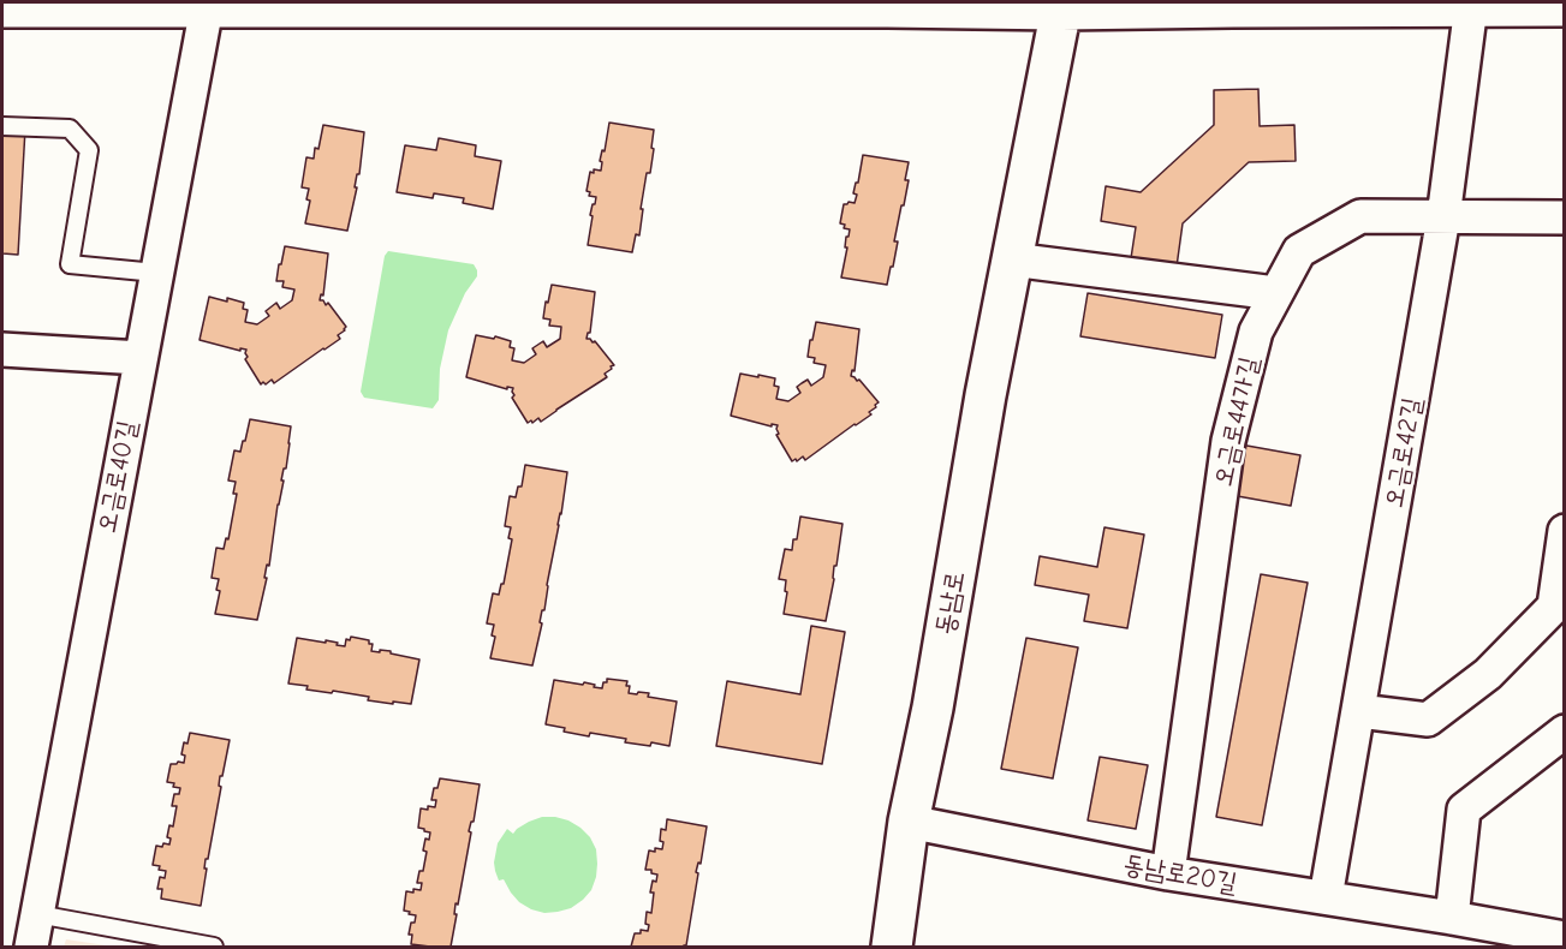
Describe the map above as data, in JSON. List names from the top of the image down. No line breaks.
{"streets":{"main road":["동남로"],"street":["오금로44가길","오금로42길","오금로40길","동남로20길"]},"crossings":[["오금로44가길","오금로42길"],["오금로44가길","동남로20길"],["오금로42길","동남로20길"],["동남로","동남로20길"]]}
